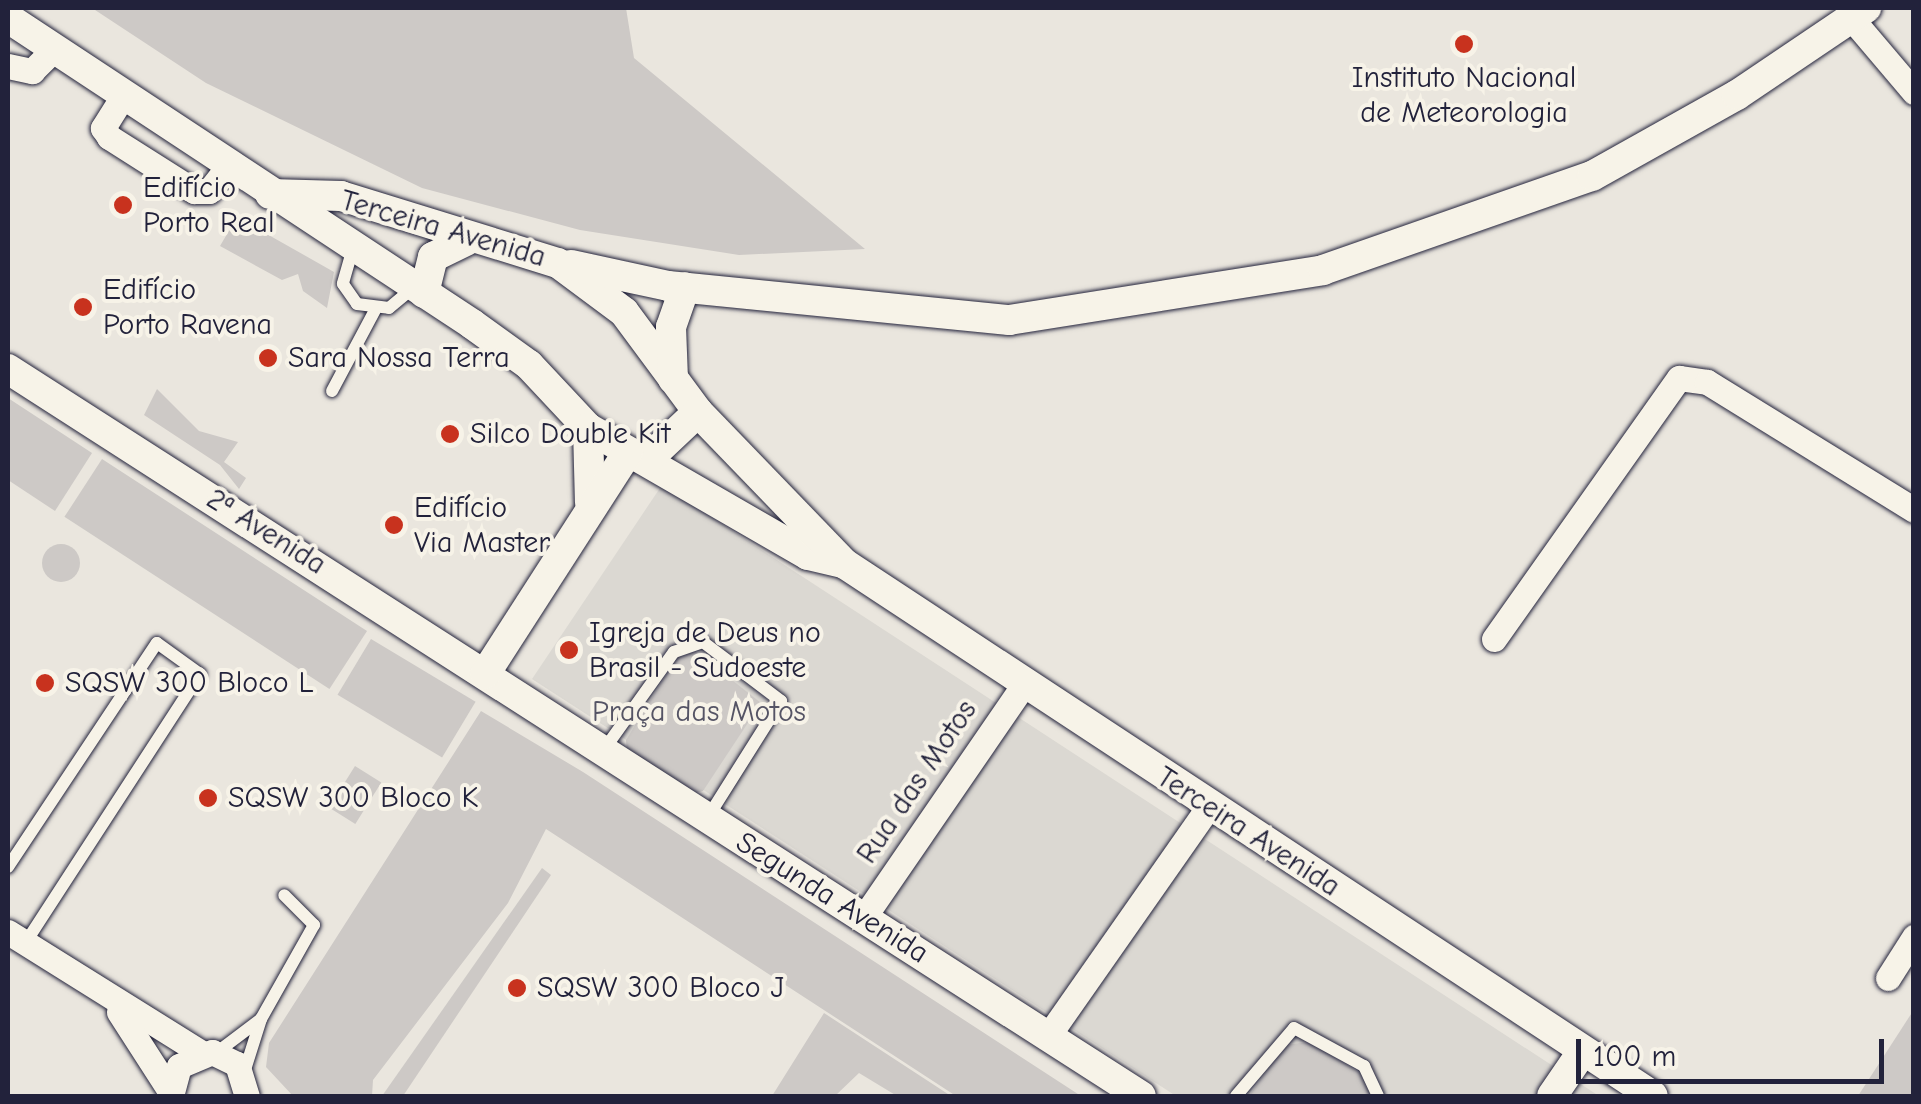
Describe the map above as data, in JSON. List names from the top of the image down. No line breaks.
{"streets":{"street":["Terceira Avenida","2ª Avenida","Rua das Motos","Segunda Avenida"]},"crossings":[["Terceira Avenida","Rua das Motos"],["2ª Avenida","Segunda Avenida"],["Rua das Motos","Segunda Avenida"]],"parks":["Praça das Motos"],"places":["Instituto Nacional de Meteorologia","Edifício Porto Real","Edifício Porto Ravena","Sara Nossa Terra","Silco Double Kit","Edifício Via Master","Igreja de Deus no Brasil - Sudoeste","SQSW 300 Bloco L","SQSW 300 Bloco K","SQSW 300 Bloco J"],"scale_bar":"100 m"}
